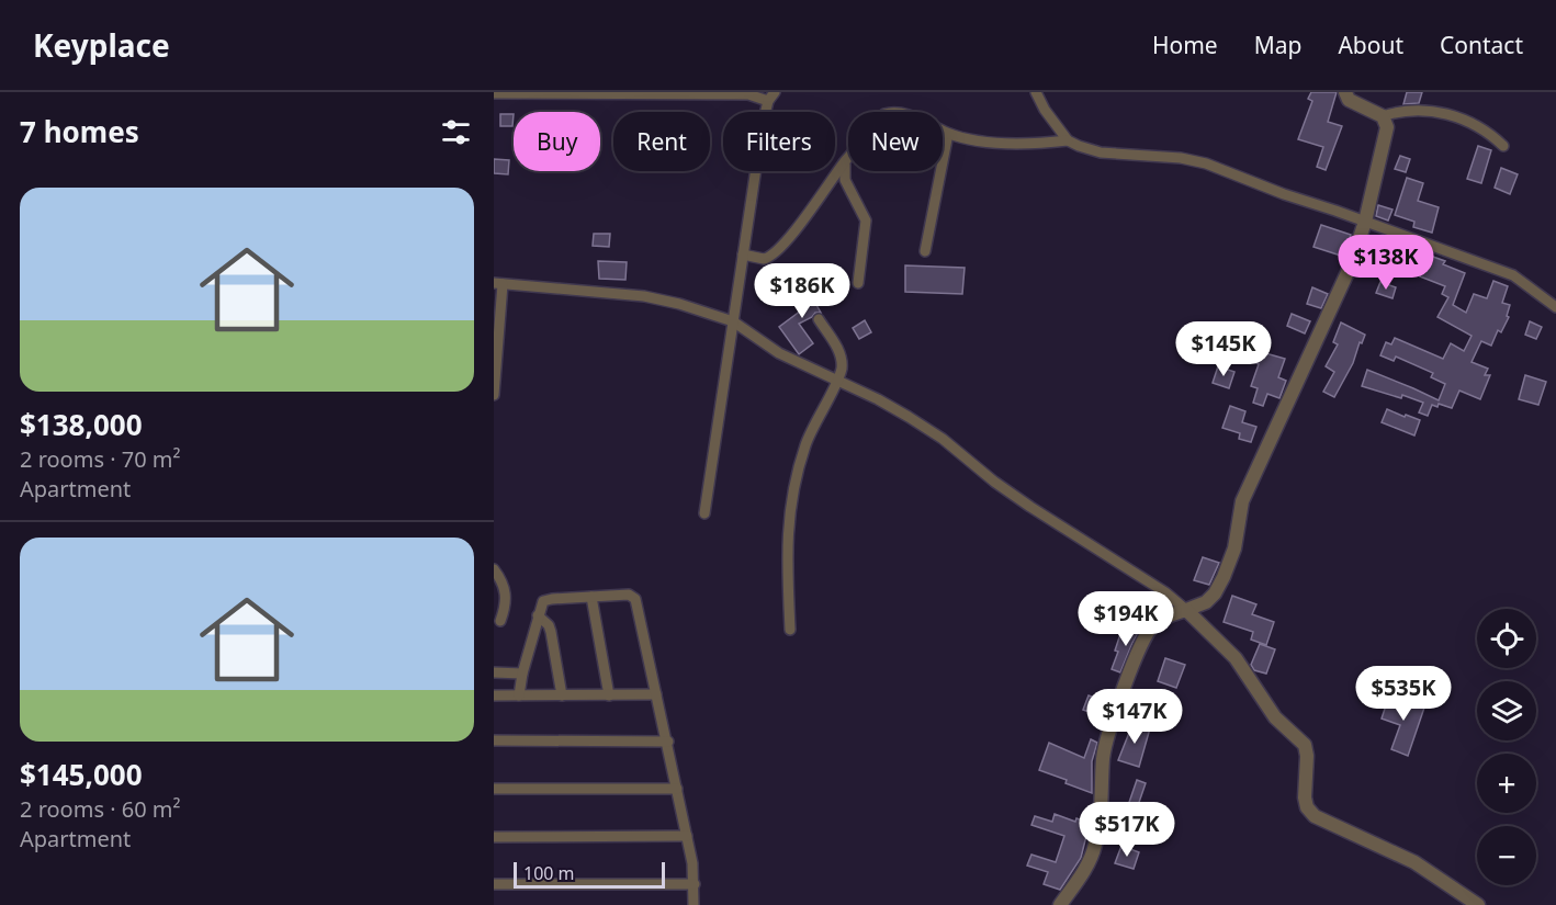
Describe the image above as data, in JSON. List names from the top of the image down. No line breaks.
{"scale_bar":"100 m","page":{"header":"Keyplace","nav":["Home","Map","About","Contact"],"heading":"7 homes","chip":["Buy","Rent","Filters","New"],"list":[{"name":"$138,000","note":"2 rooms · 70 m² · Apartment"},{"name":"$145,000","note":"2 rooms · 60 m² · Apartment"}],"price":["$138K","$186K","$145K","$194K","$535K","$147K","$517K"],"map_buttons":["+","−"],"scale":"100 m"}}
